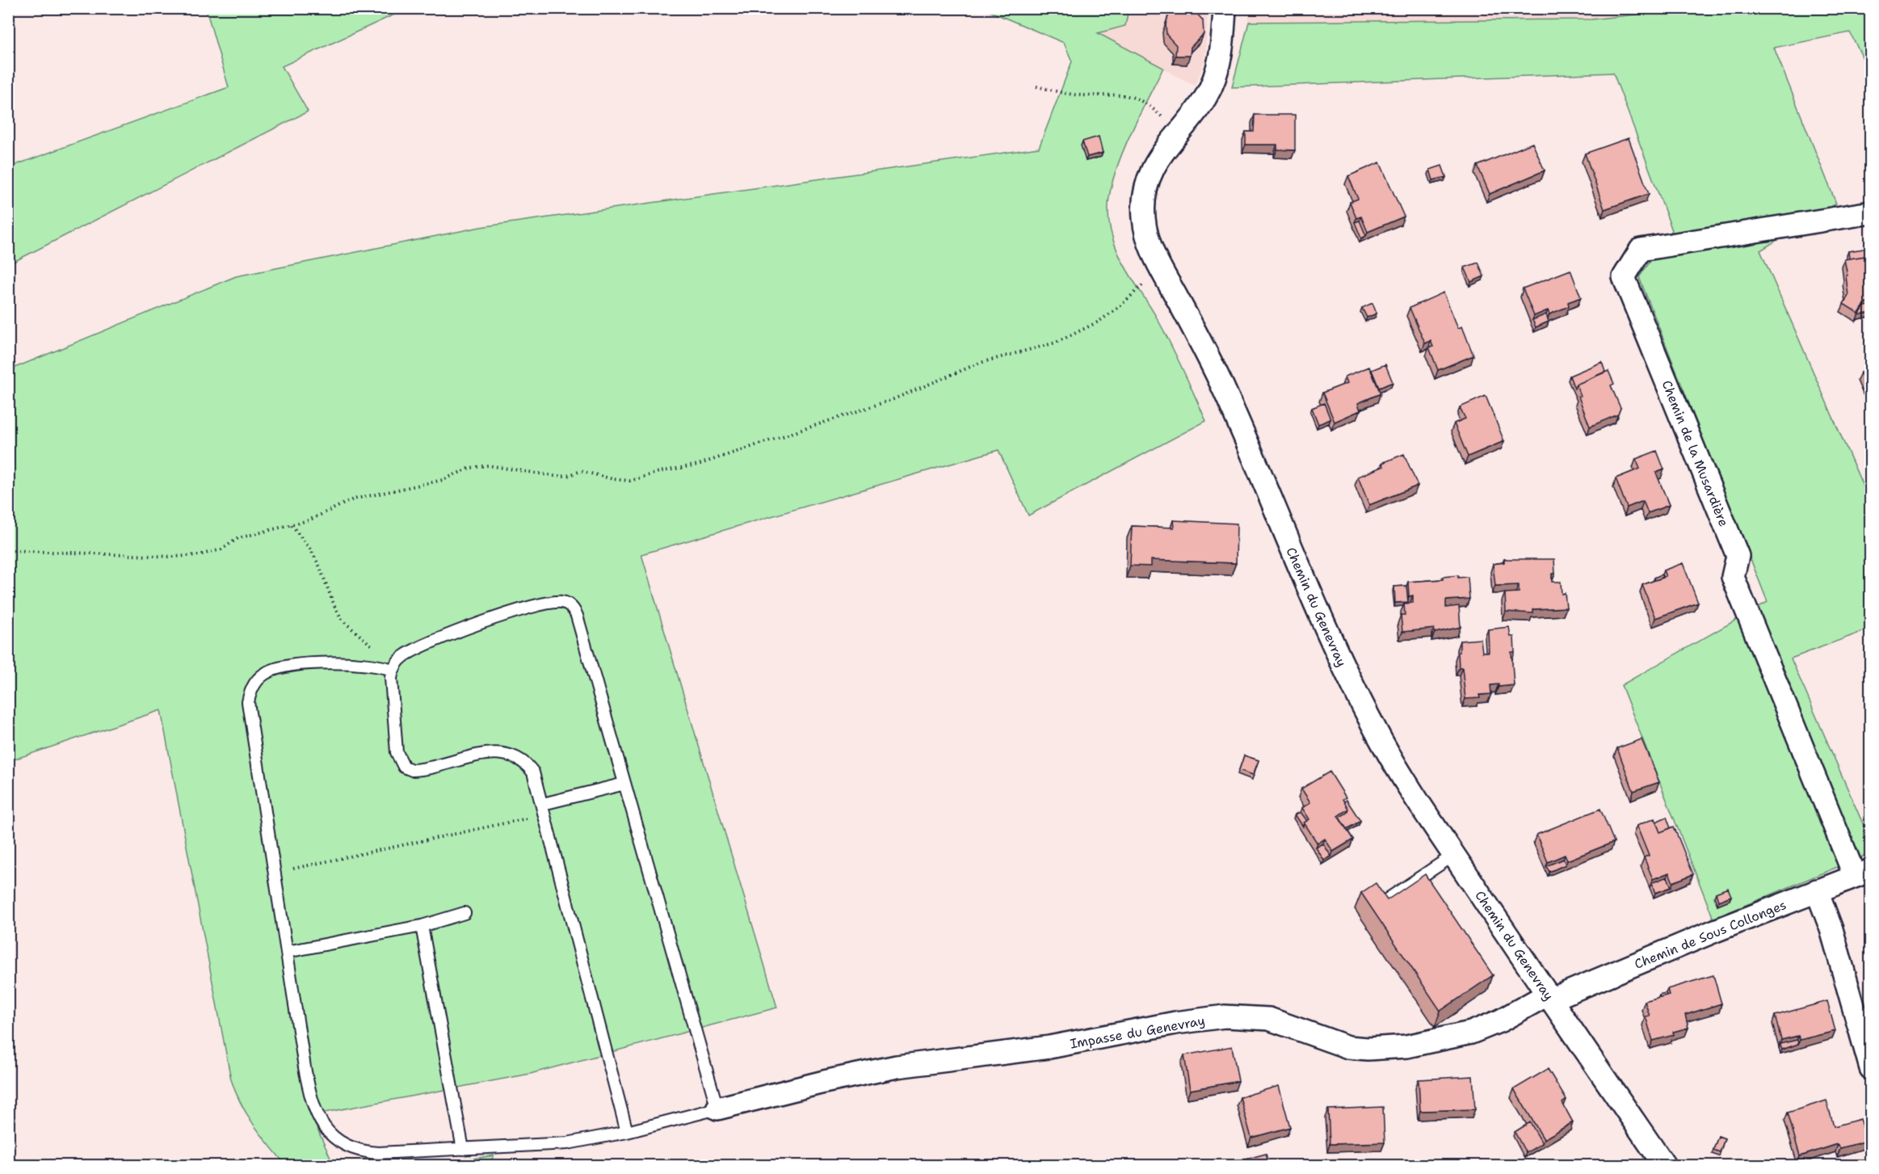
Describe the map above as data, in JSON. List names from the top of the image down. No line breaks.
{"streets":{"street":["Chemin de la Musardière","Chemin du Genevray","Chemin de Sous Collonges","Impasse du Genevray"]},"crossings":[["Chemin de la Musardière","Chemin de Sous Collonges"],["Chemin du Genevray","Chemin de Sous Collonges"],["Chemin du Genevray","Impasse du Genevray"],["Chemin de Sous Collonges","Impasse du Genevray"]]}
